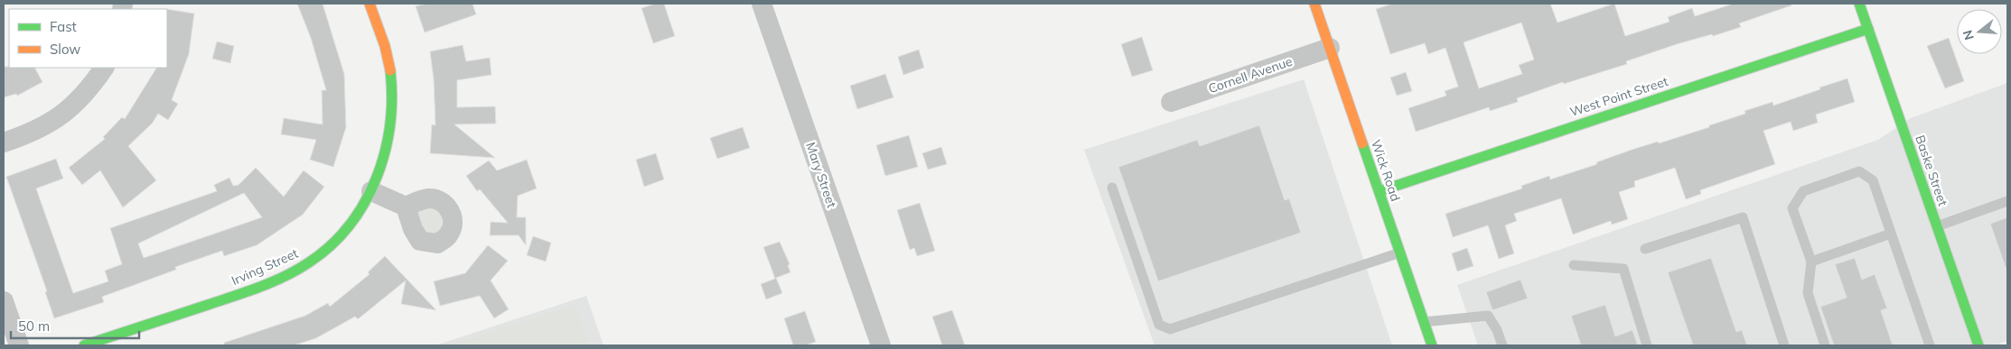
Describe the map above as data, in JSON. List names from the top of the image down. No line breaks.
{"streets":{"street":["Cornell Avenue","West Point Street","Wick Road","Baske Street","Mary Street","Irving Street"]},"crossings":[["Cornell Avenue","Wick Road"],["West Point Street","Wick Road"],["West Point Street","Baske Street"]],"legend":["Fast","Slow"],"scale_bar":"50 m","north":"left"}
